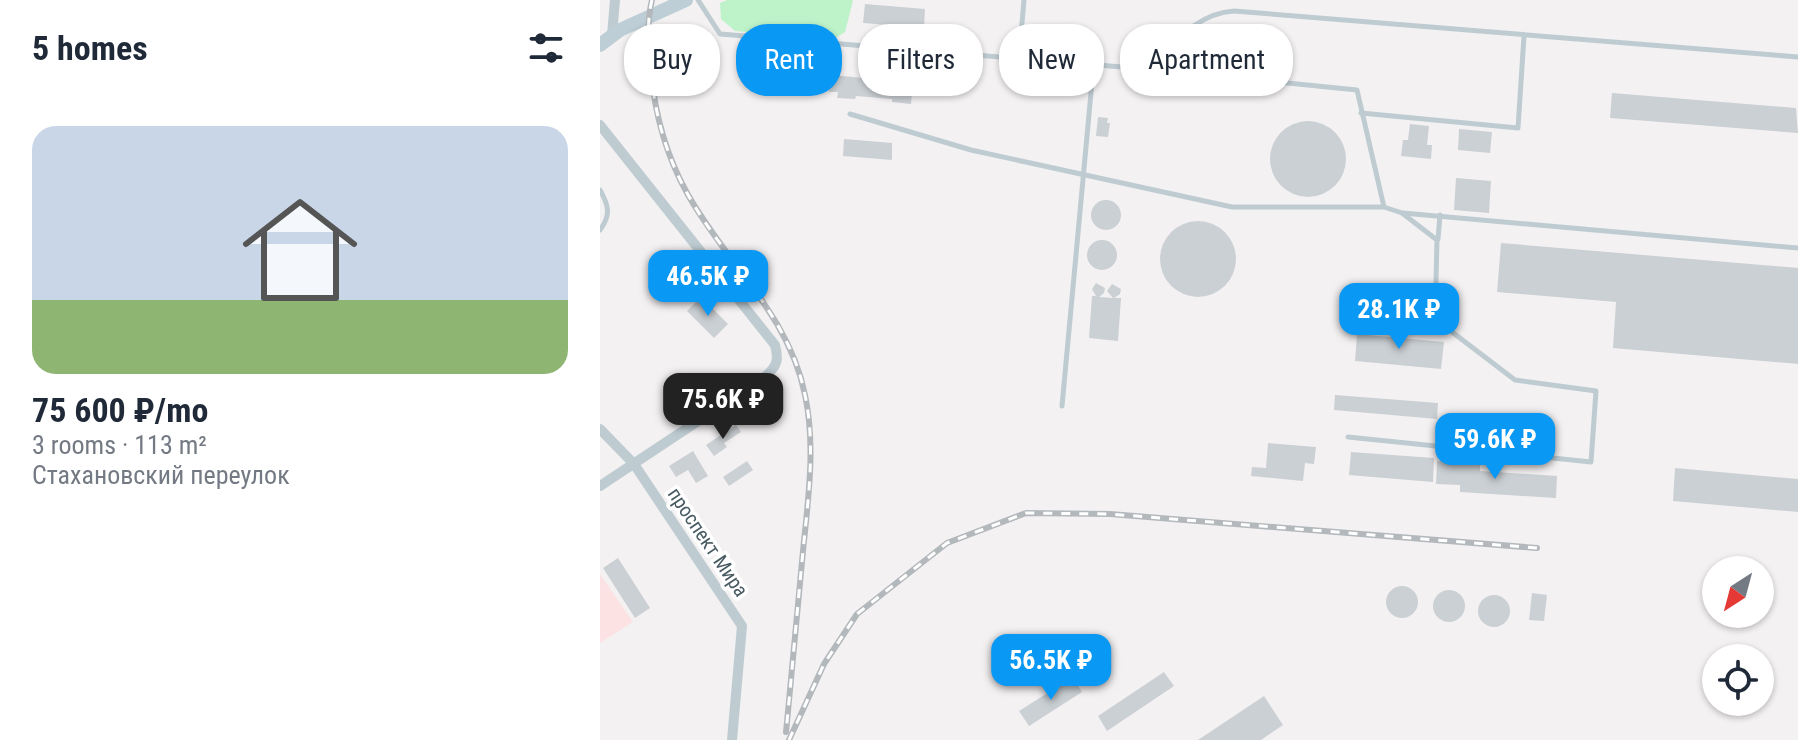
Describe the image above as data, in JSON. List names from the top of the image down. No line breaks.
{"streets":{"street":["проспект Мира"]},"north":"bottom left","page":{"heading":"5 homes","chip":["Buy","Rent","Filters","New","Apartment"],"list":[{"name":"75 600 ₽/mo","note":"3 rooms · 113 m² · Стахановский переулок"}],"price":["46.5K ₽","28.1K ₽","75.6K ₽","59.6K ₽","56.5K ₽"]}}
